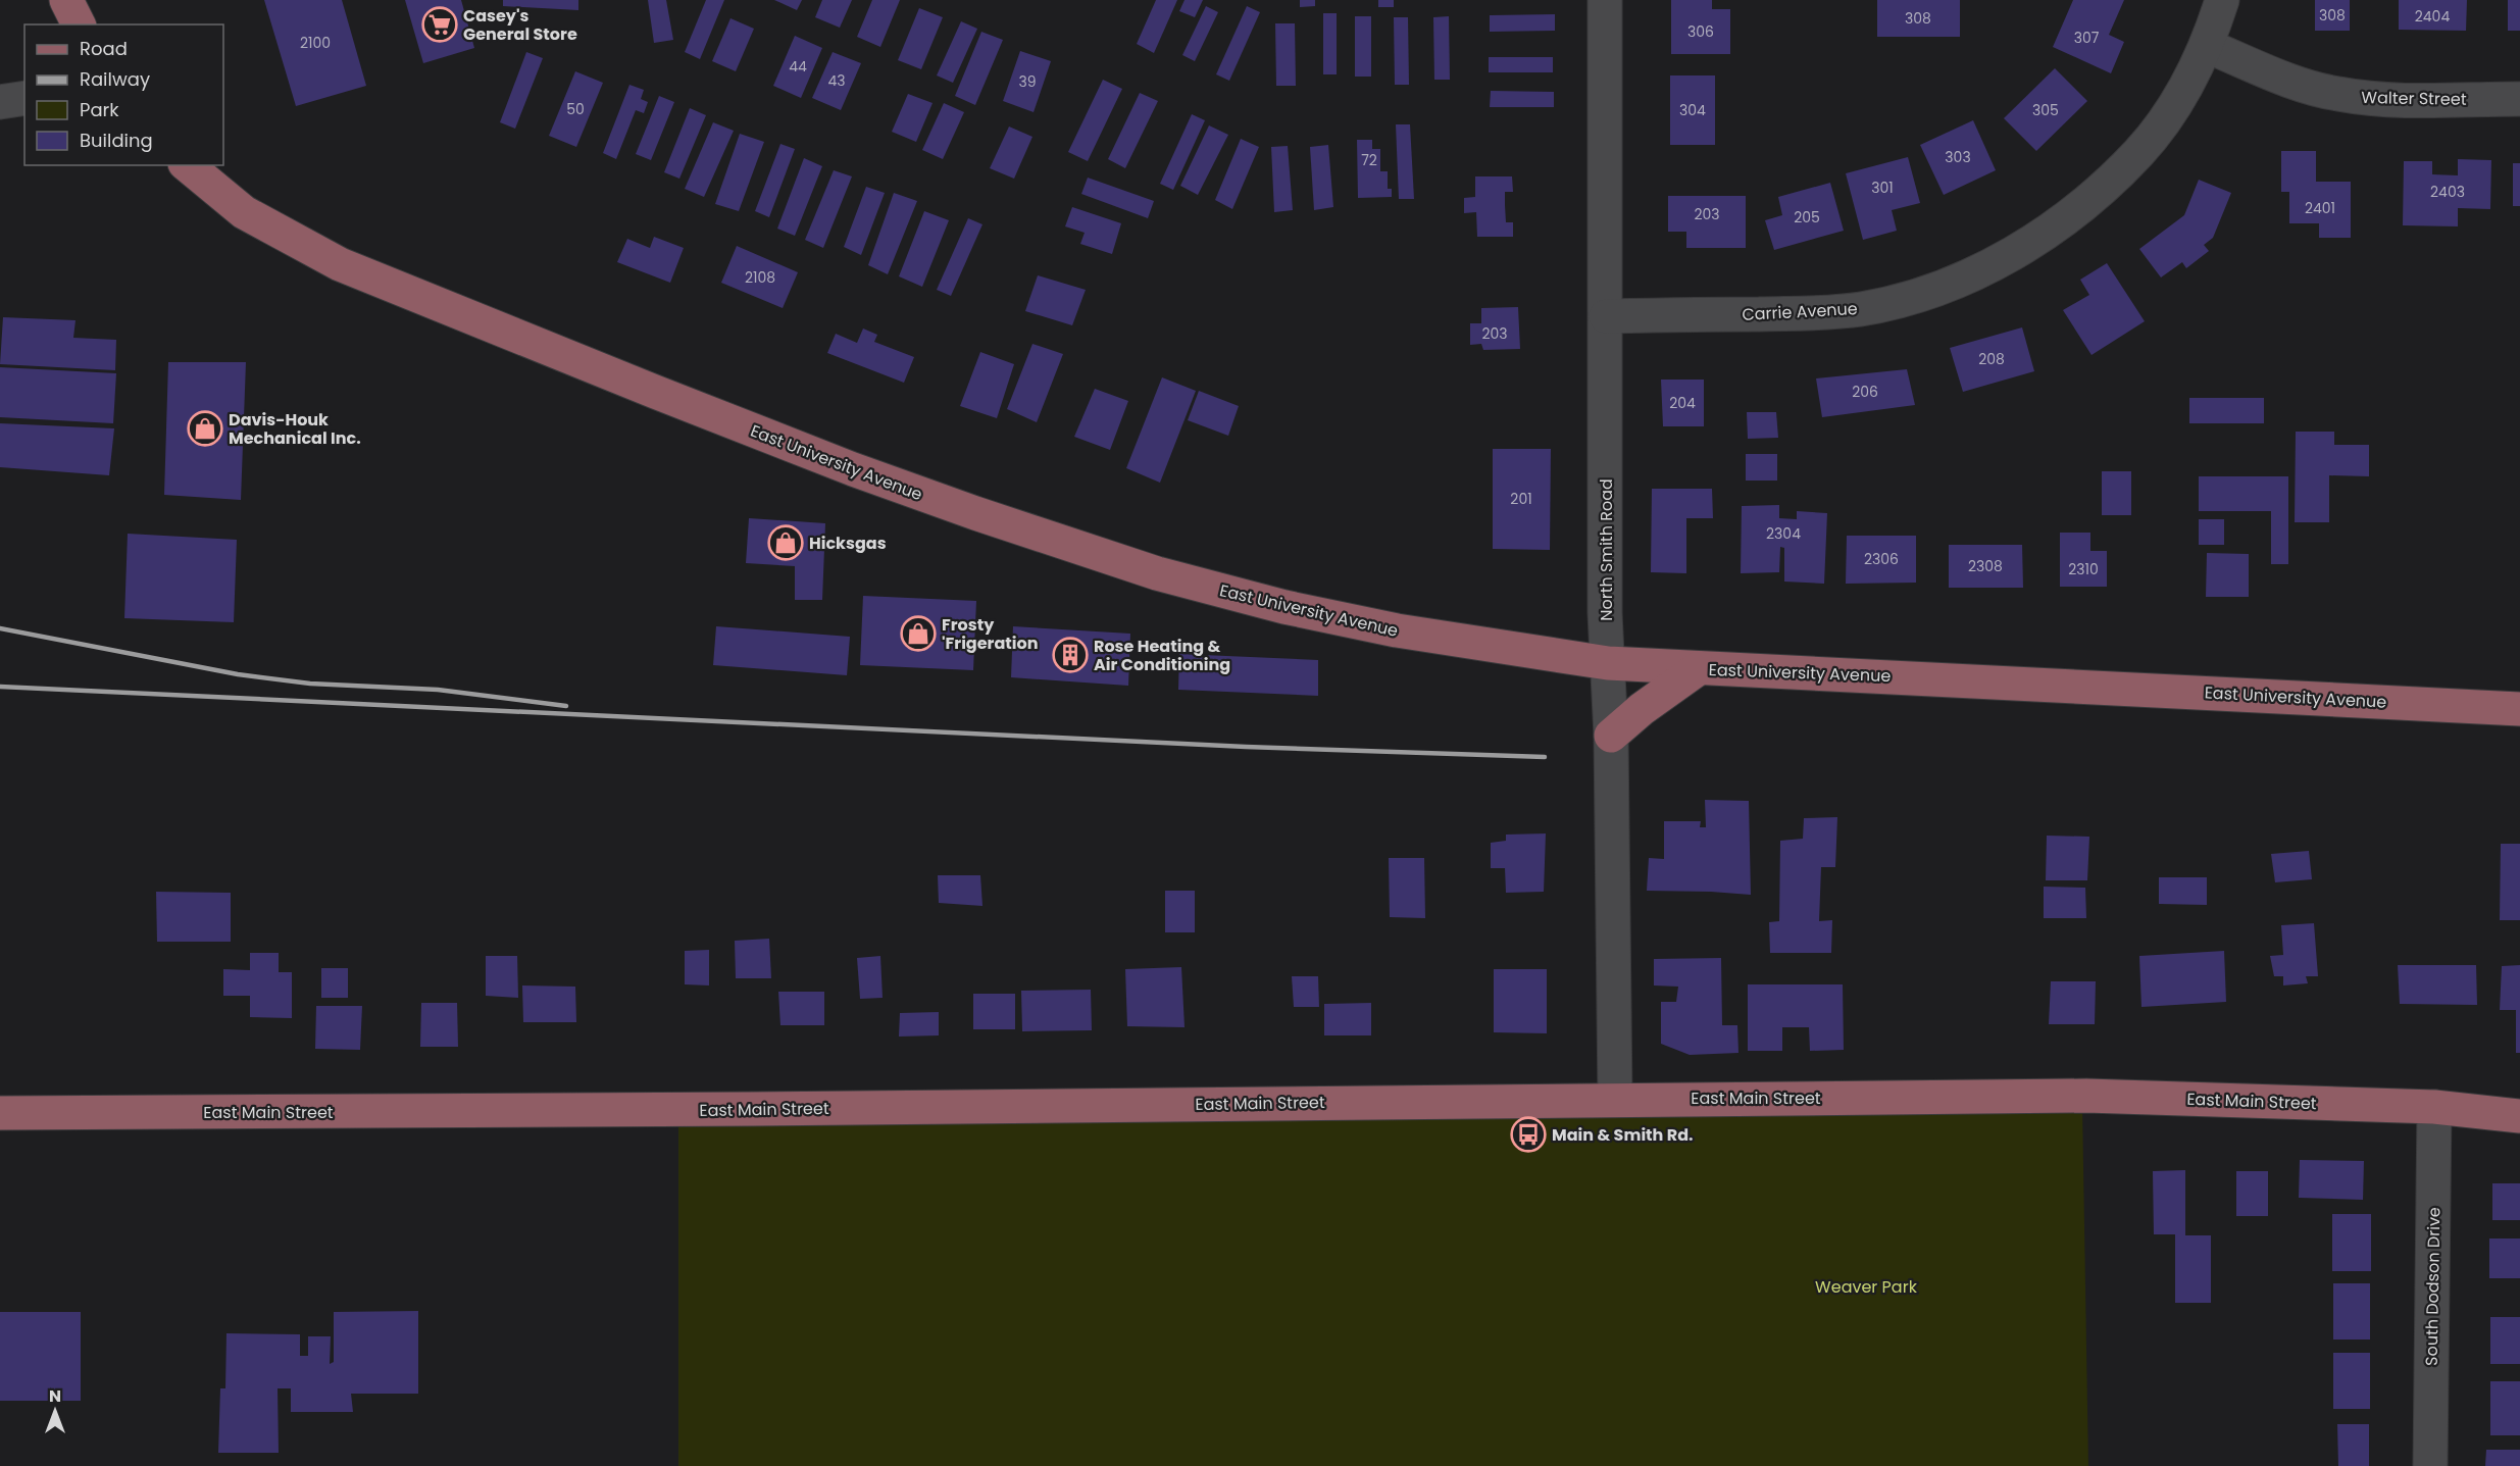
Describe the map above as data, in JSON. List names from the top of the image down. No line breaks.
{"streets":{"main road":["East University Avenue","East Main Street"],"street":["Walter Street","Carrie Avenue","North Smith Road","South Dodson Drive"]},"crossings":[["Walter Street","Carrie Avenue"],["Carrie Avenue","North Smith Road"],["East University Avenue","North Smith Road"],["North Smith Road","East Main Street"],["East Main Street","South Dodson Drive"]],"parks":["Weaver Park"],"places":{"supermarket":["Casey's General Store"],"shop":["Davis-Houk Mechanical Inc.","Hicksgas","Frosty 'Frigeration"],"building":["Rose Heating & Air Conditioning"],"bus stop":["Main & Smith Rd."]},"house_numbers":["308","2404","308","306","307","2100","44","43","39","50","304","305","303","72","301","2403","2401","203","205","2108","203","208","206","204","201","2304","2306","2308","2310"],"legend":["Road","Railway","Park","Building"],"north":"top"}
